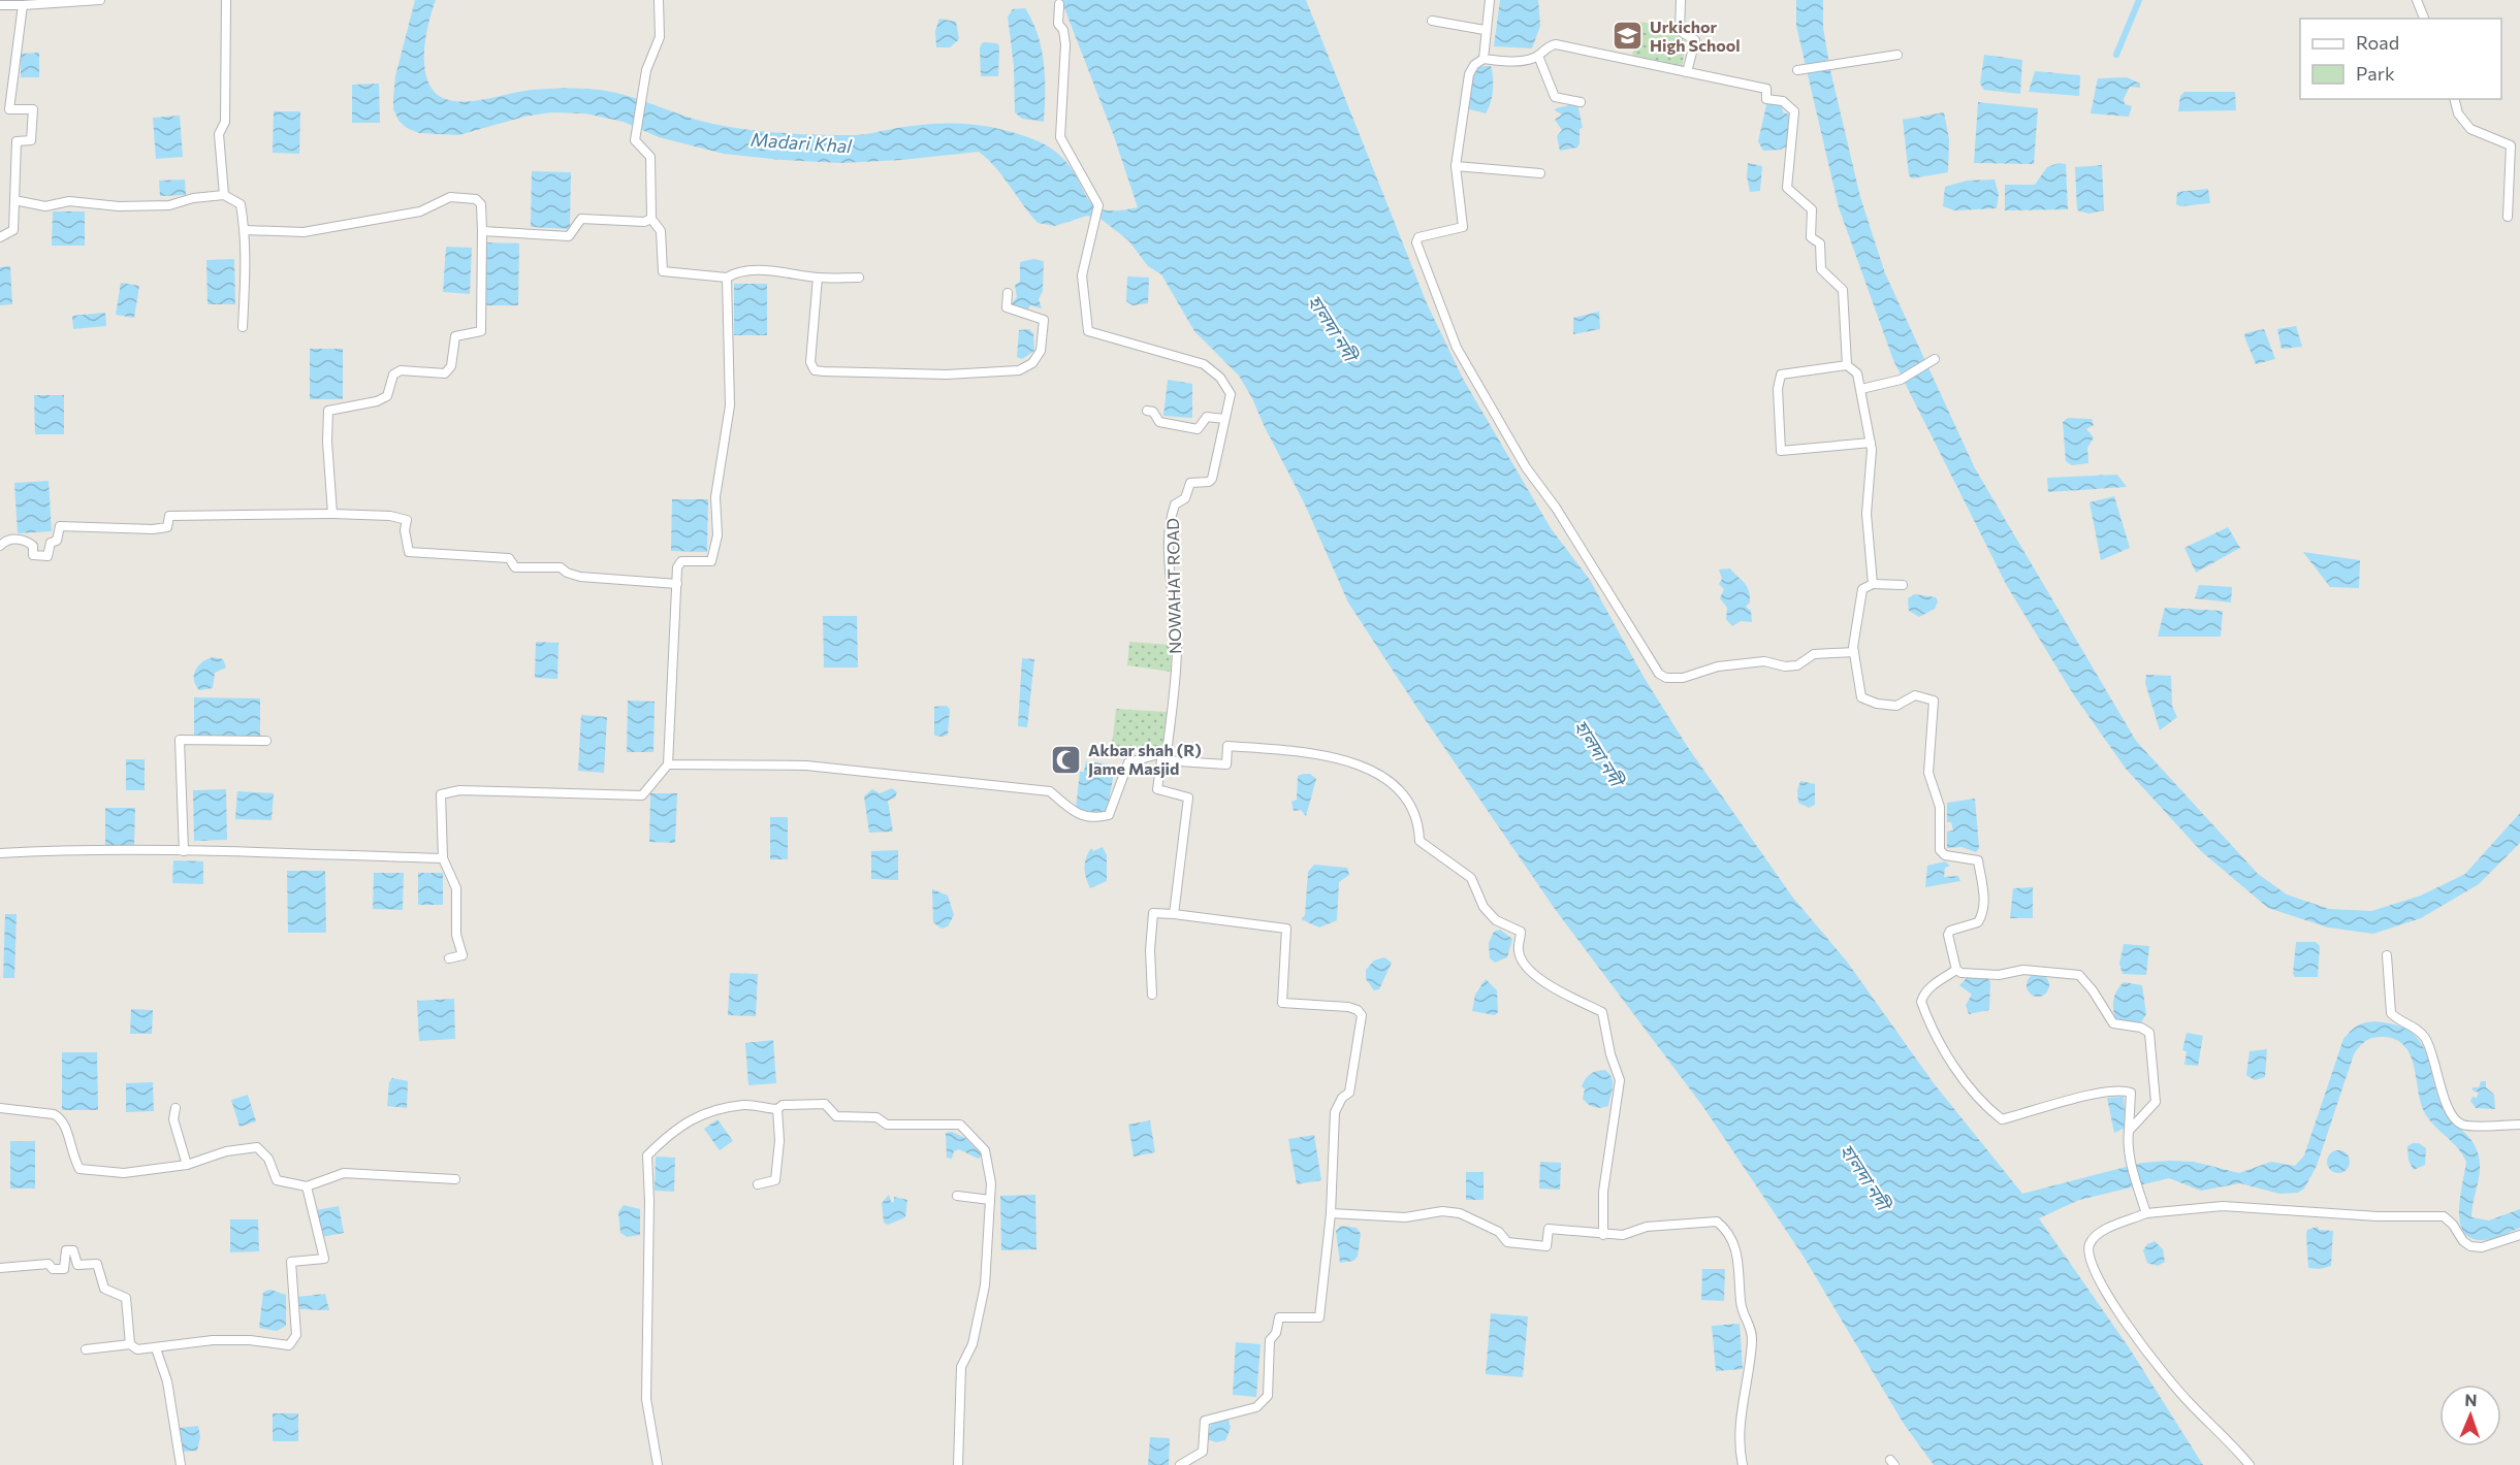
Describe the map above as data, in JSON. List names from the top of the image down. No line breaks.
{"streets":{"street":["NOWAHAT ROAD"]},"water":["Madari Khal","হালদা নদী"],"places":{"school or university":["Urkichor High School"],"mosque":["Akbar shah (R) Jame Masjid"]},"legend":["Road","Park"],"north":"top"}
